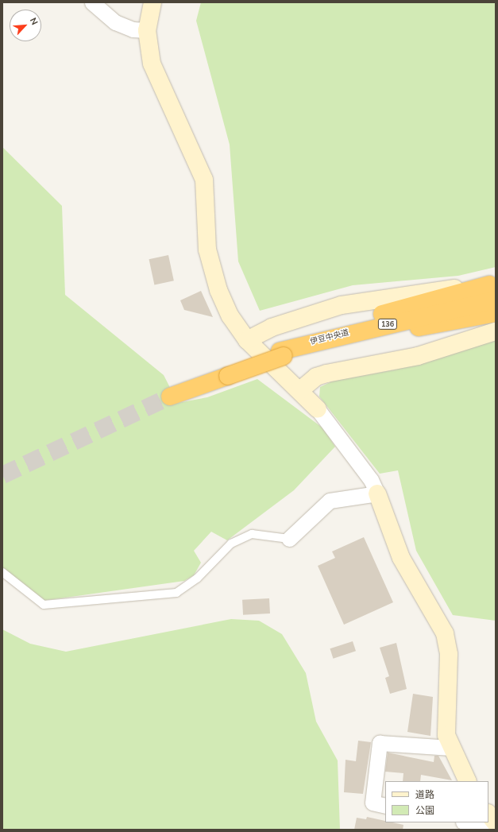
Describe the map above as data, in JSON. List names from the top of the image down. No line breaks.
{"streets":{"highway":["136","伊豆中央道"]},"legend":["道路","公園"],"north":"top right"}
